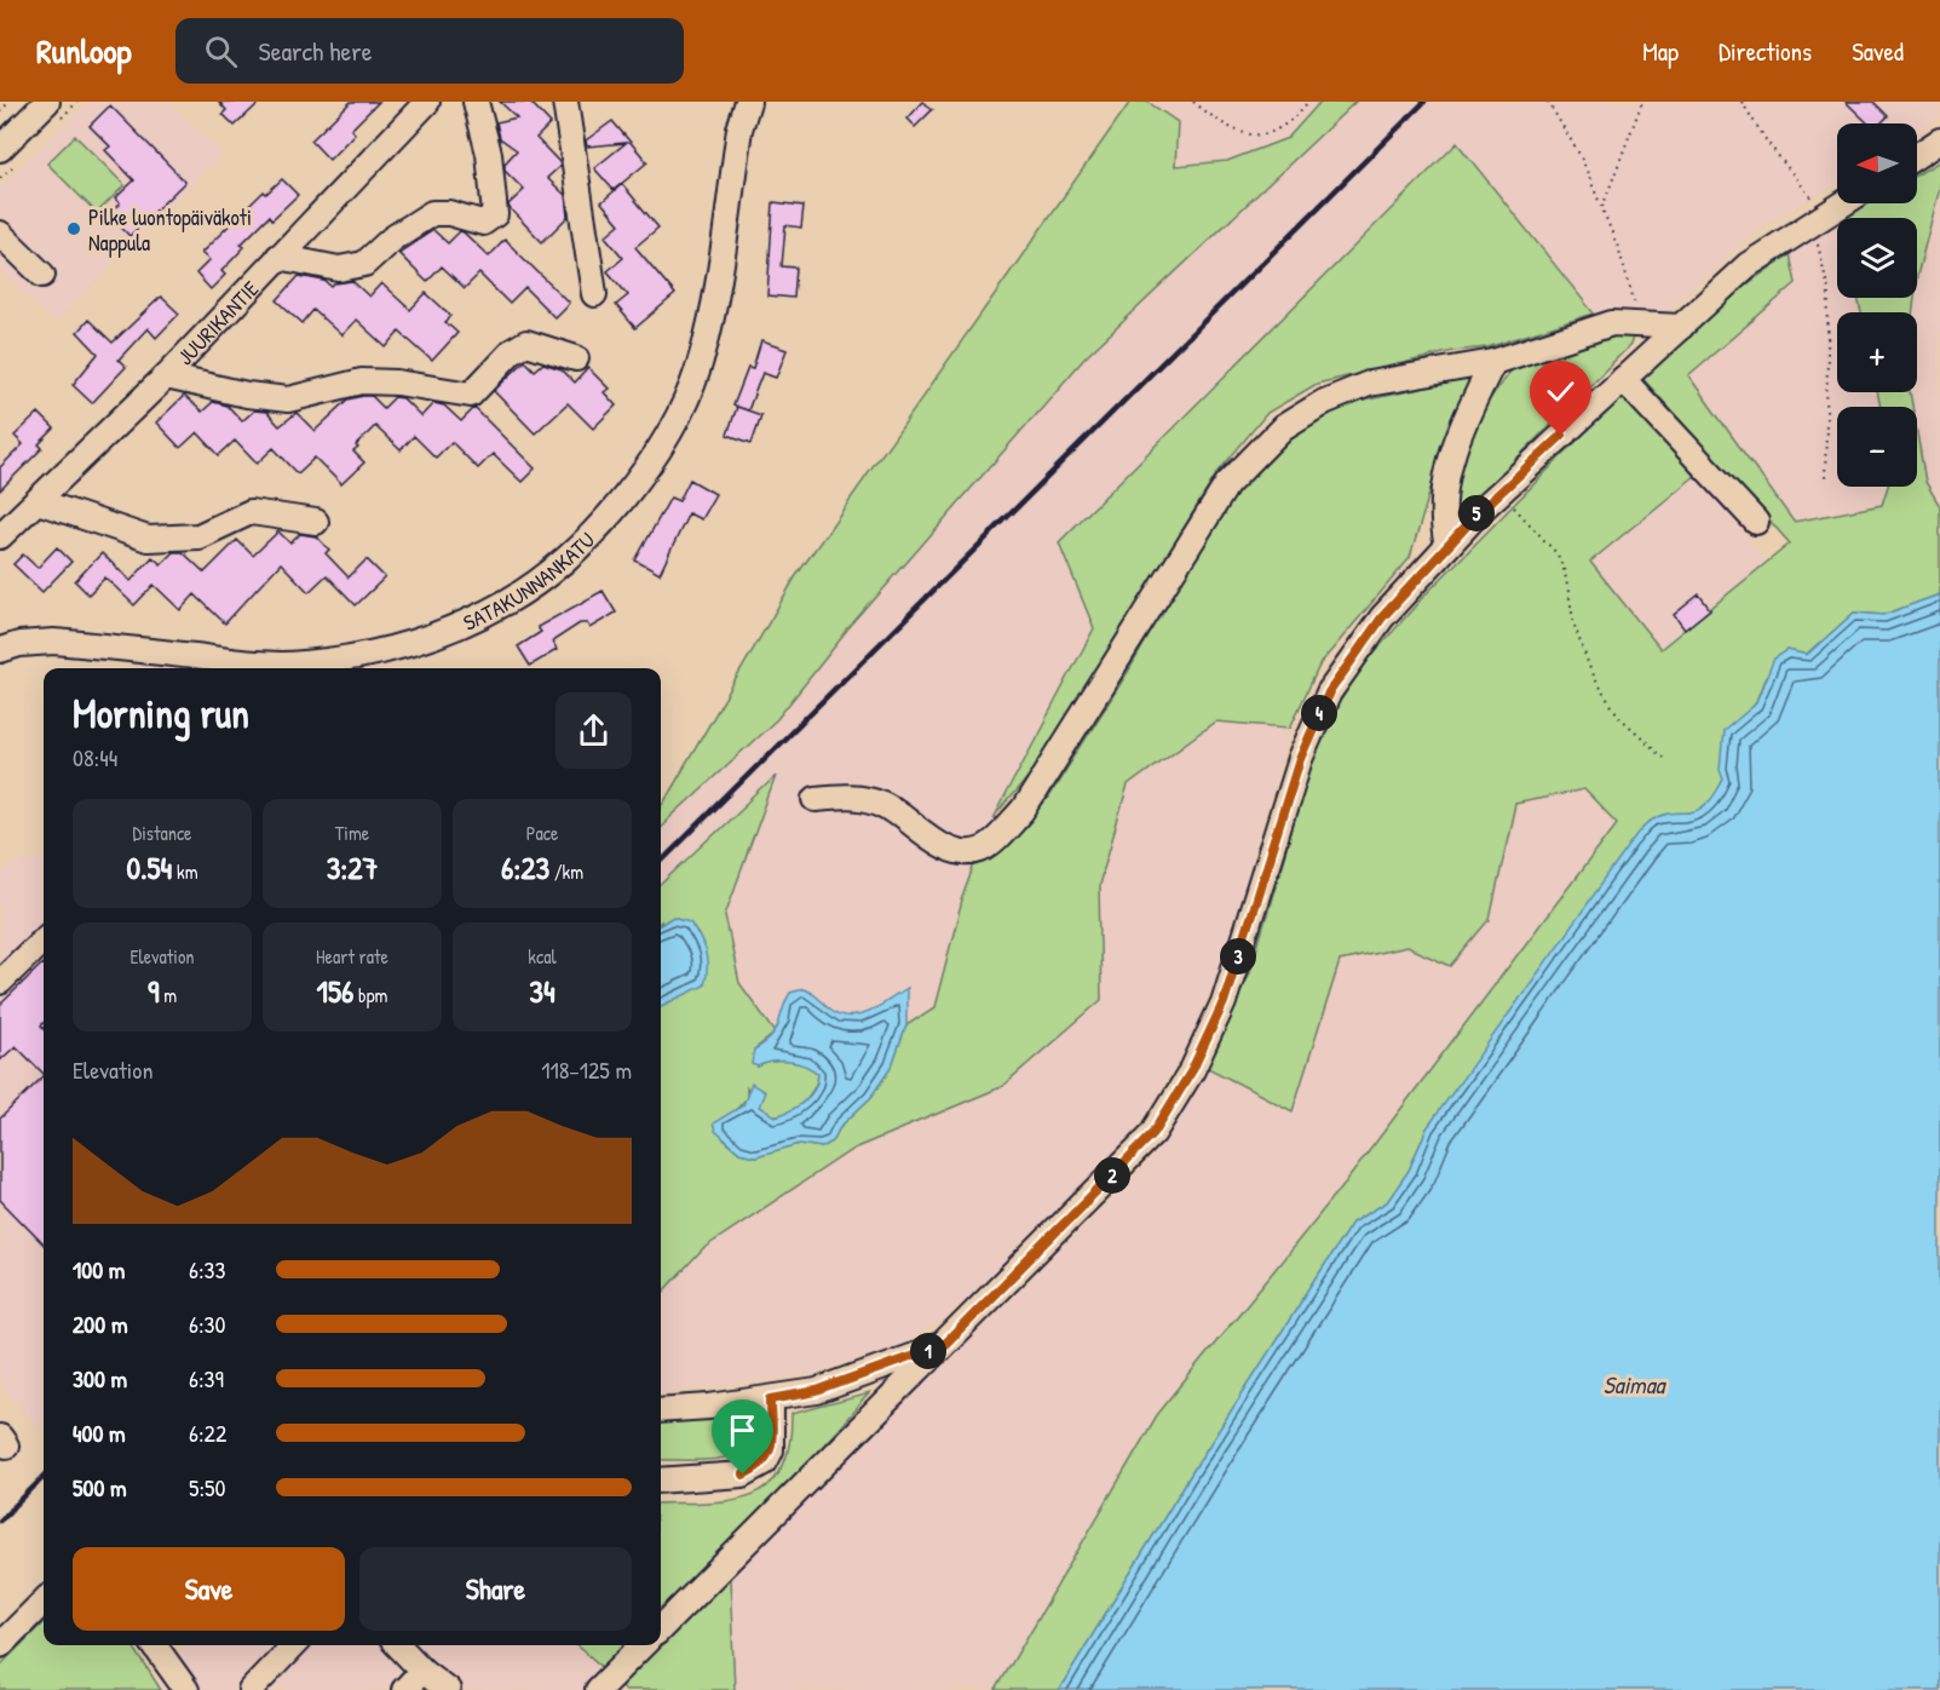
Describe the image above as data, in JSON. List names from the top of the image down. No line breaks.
{"streets":{"street":["JUURIKANTIE","SATAKUNNANKATU"]},"water":["Saimaa"],"places":["Pilke luontopäiväkoti Nappula"],"north":"left","page":{"header":"Runloop","search":"Search here","nav":["Map","Directions","Saved"],"map_buttons":["+","−"],"pins":["5","4","3","2","1"],"heading":["Morning run","08:44"],"stats":[["Distance","0.54 km"],["Time","3:27"],["Pace","6:23 /km"],["Elevation","9 m"],["Heart rate","156 bpm"],["kcal","34"]],"chart":["Elevation","118–125 m"],"list":[{"name":"100 m","note":"6:33"},{"name":"200 m","note":"6:30"},{"name":"300 m","note":"6:39"},{"name":"400 m","note":"6:22"},{"name":"500 m","note":"5:50"}],"buttons":["Save","Share"]}}
